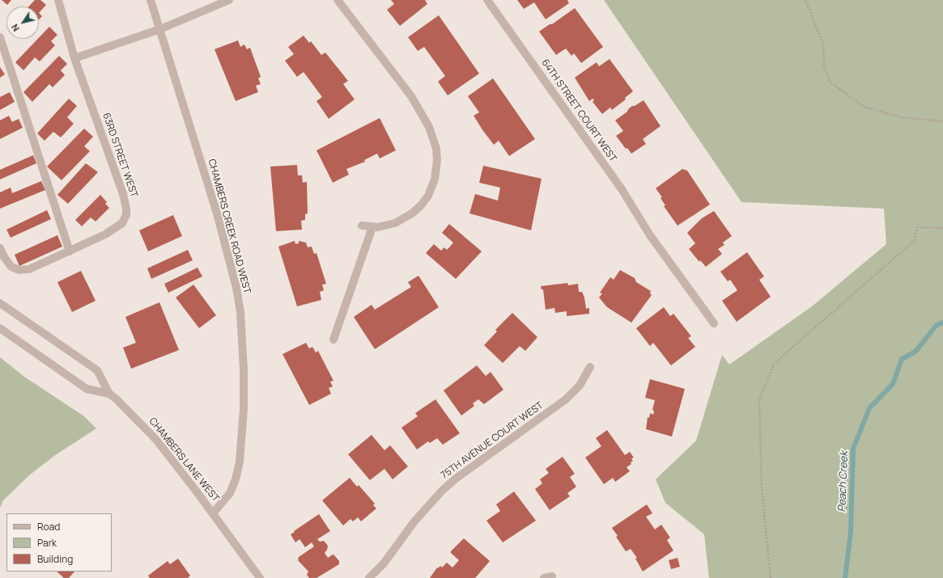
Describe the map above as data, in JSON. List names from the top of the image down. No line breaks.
{"streets":{"street":["64TH STREET COURT WEST","63RD STREET WEST","CHAMBERS CREEK ROAD WEST","75TH AVENUE COURT WEST","CHAMBERS LANE WEST"]},"crossings":[["CHAMBERS CREEK ROAD WEST","CHAMBERS LANE WEST"]],"water":["Peach Creek"],"legend":["Road","Park","Building"],"north":"bottom left"}
